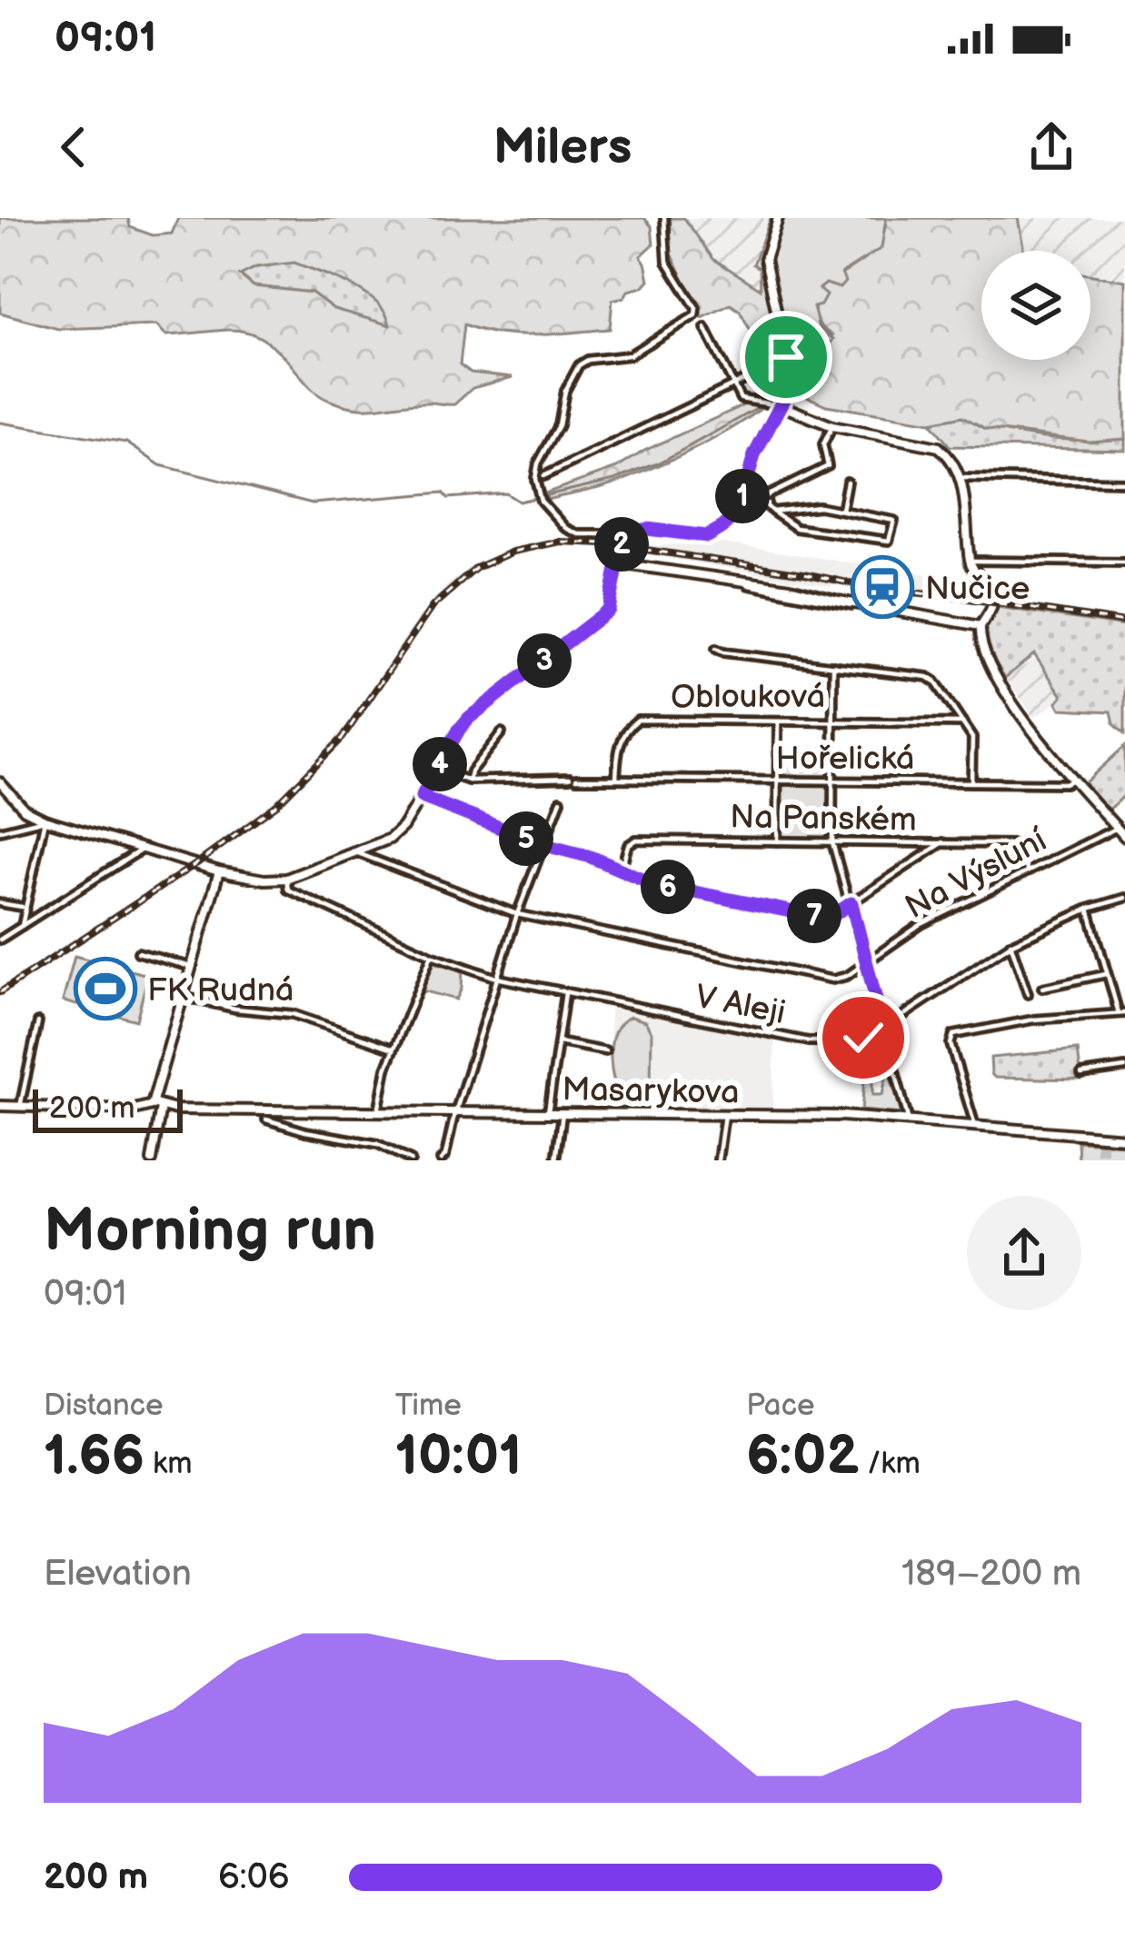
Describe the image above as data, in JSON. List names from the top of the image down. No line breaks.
{"streets":{"main road":["Masarykova"],"street":["Oblouková","Hořelická","Na Panském","Na Výsluní","V Aleji"]},"crossings":[["Oblouková","Hořelická"],["Na Panském","Na Výsluní"]],"places":{"station":["Nučice"],"sports":["FK Rudná"]},"scale_bar":"200 m","page":{"status":"09:01","header":"Milers","pins":["1","2","3","4","5","6","7"],"scale":"200 m","heading":["Morning run","09:01"],"stats":[["Distance","1.66 km"],["Time","10:01"],["Pace","6:02 /km"]],"chart":["Elevation","189–200 m"],"list":[{"name":"200 m","note":"6:06"}]}}
